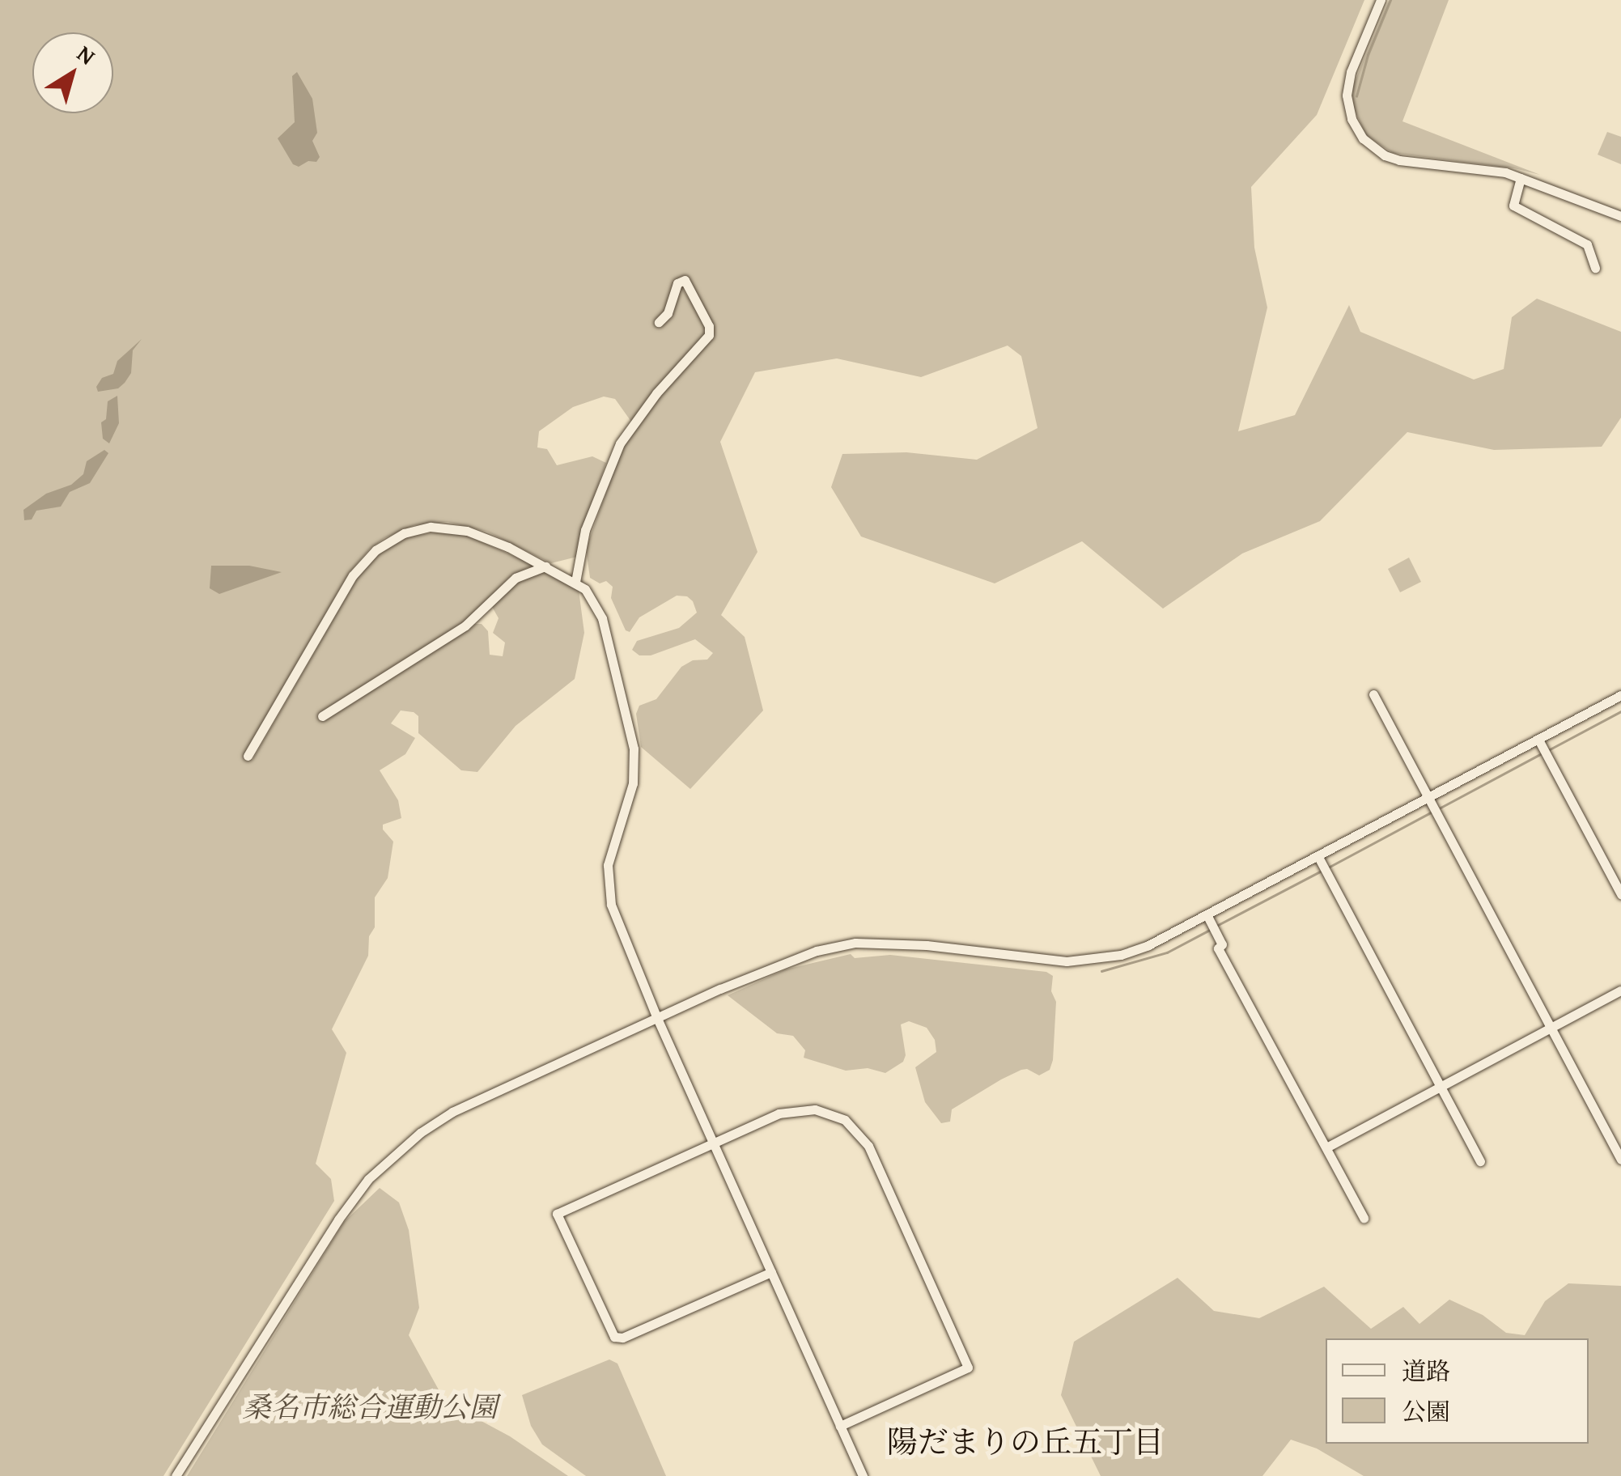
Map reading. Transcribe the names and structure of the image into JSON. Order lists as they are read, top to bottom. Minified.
{"districts":["陽だまりの丘五丁目"],"parks":["桑名市総合運動公園"],"legend":["道路","公園"],"north":"top right"}
